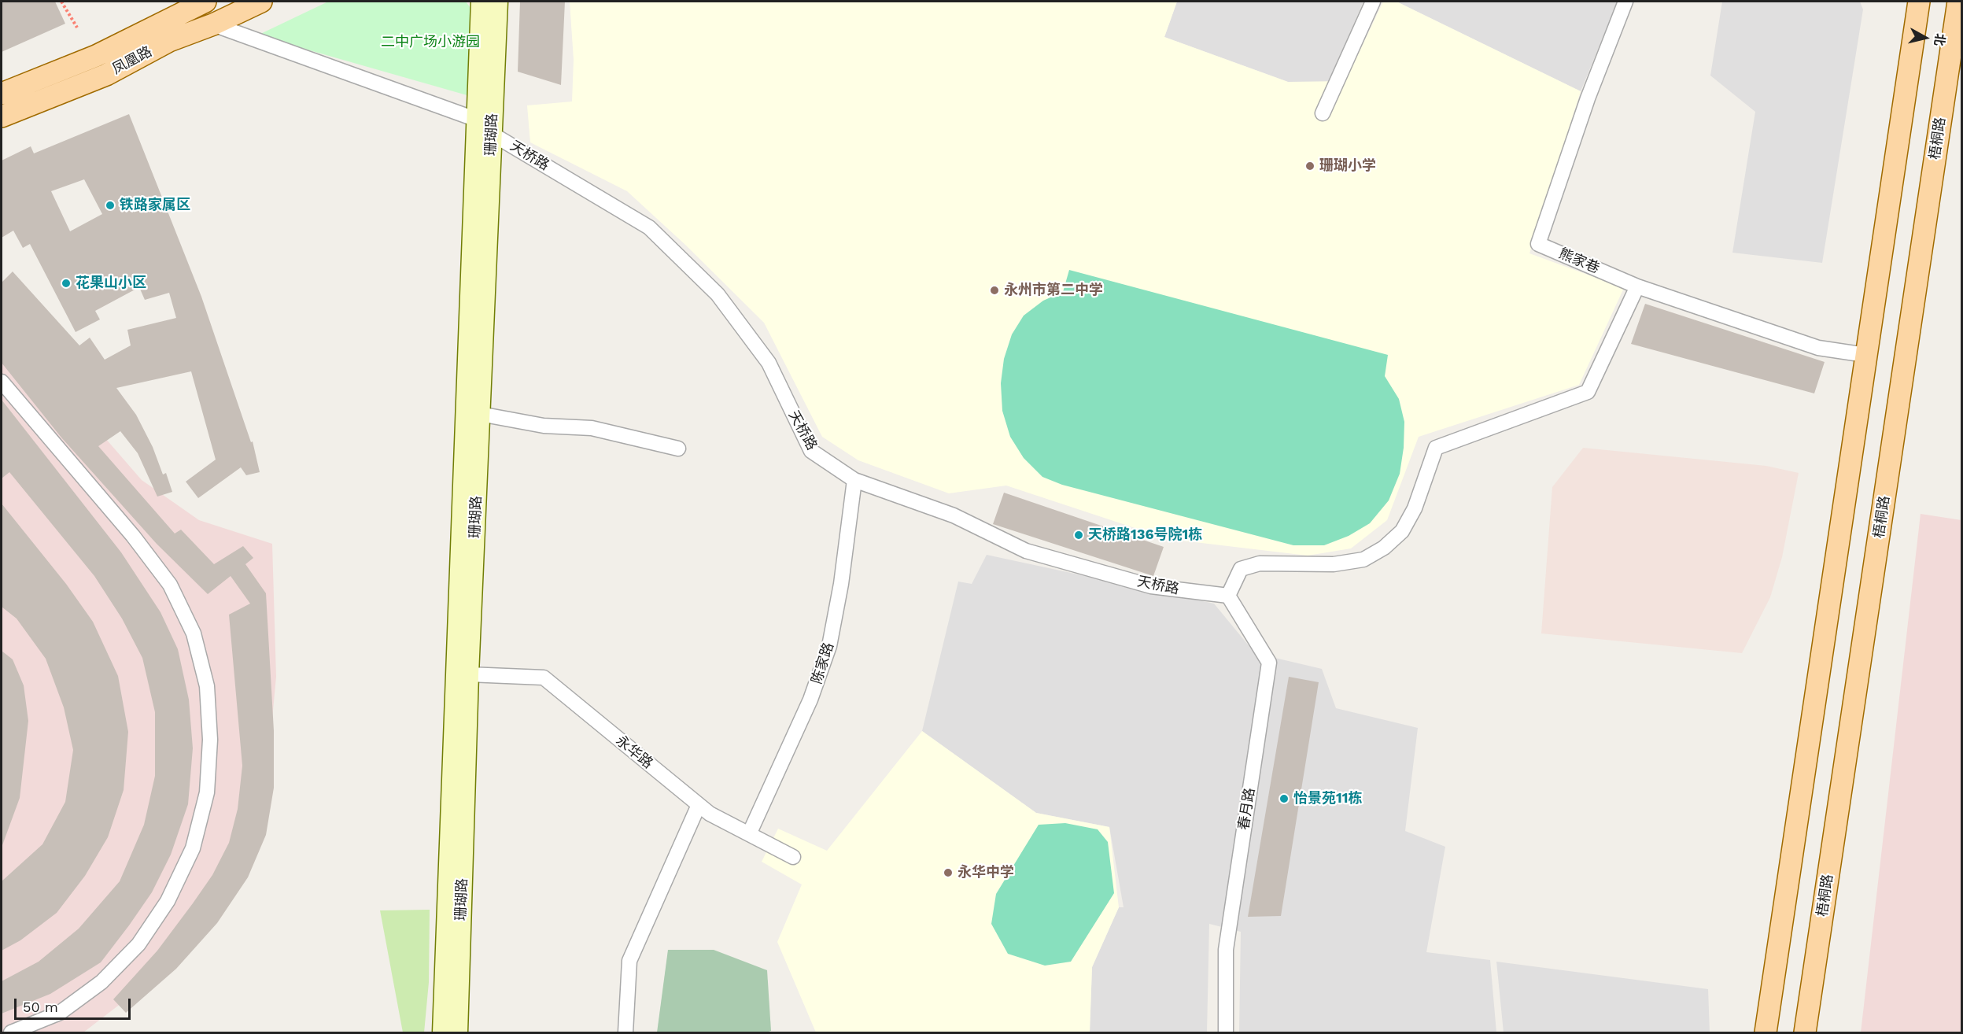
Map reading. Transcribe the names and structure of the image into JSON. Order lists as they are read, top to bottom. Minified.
{"streets":{"main road":["凤凰路","珊瑚路","梧桐路"],"street":["天桥路","熊家巷","陈家路","永华路","春月路"]},"crossings":[["珊瑚路","天桥路"],["珊瑚路","永华路"],["天桥路","陈家路"],["天桥路","春月路"],["陈家路","永华路"]],"parks":["二中广场小游园"],"places":["珊瑚小学","铁路家属区","花果山小区","永州市第二中学","天桥路136号院1栋","怡景苑11栋","永华中学"],"scale_bar":"50 m","north":"right"}
